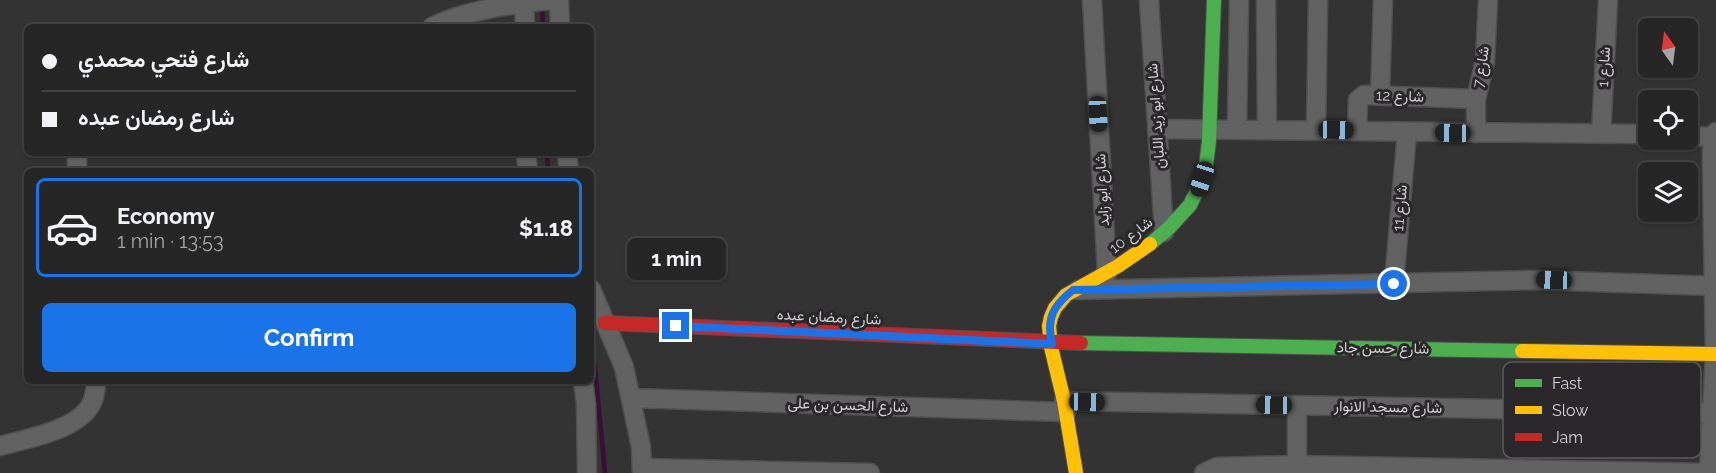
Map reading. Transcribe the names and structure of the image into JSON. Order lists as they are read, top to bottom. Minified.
{"streets":{"street":["شارع 7","شارع 1","شارع 12","شارع ابو زيد اللبان","شارع ابو زايد","شارع 11","شارع 10","شارع رمضان عبده","شارع حسن جاد","شارع الحسن بن على","شارع مسجد الانوار"]},"crossings":[["شارع 7","شارع 12"],["شارع ابو زيد اللبان","شارع 10"],["شارع ابو زايد","شارع 10"],["شارع 10","شارع رمضان عبده"],["شارع 10","شارع حسن جاد"],["شارع 10","شارع الحسن بن على"],["شارع 10","شارع مسجد الانوار"],["شارع رمضان عبده","شارع حسن جاد"],["شارع الحسن بن على","شارع مسجد الانوار"]],"legend":["Fast","Slow","Jam"],"north":"top","page":{"banner":["شارع فتحي محمدي","شارع رمضان عبده"],"list":[{"name":"Economy","note":"1 min · 13:53","value":"$1.18"}],"bubble":"1 min","buttons":"Confirm"}}
